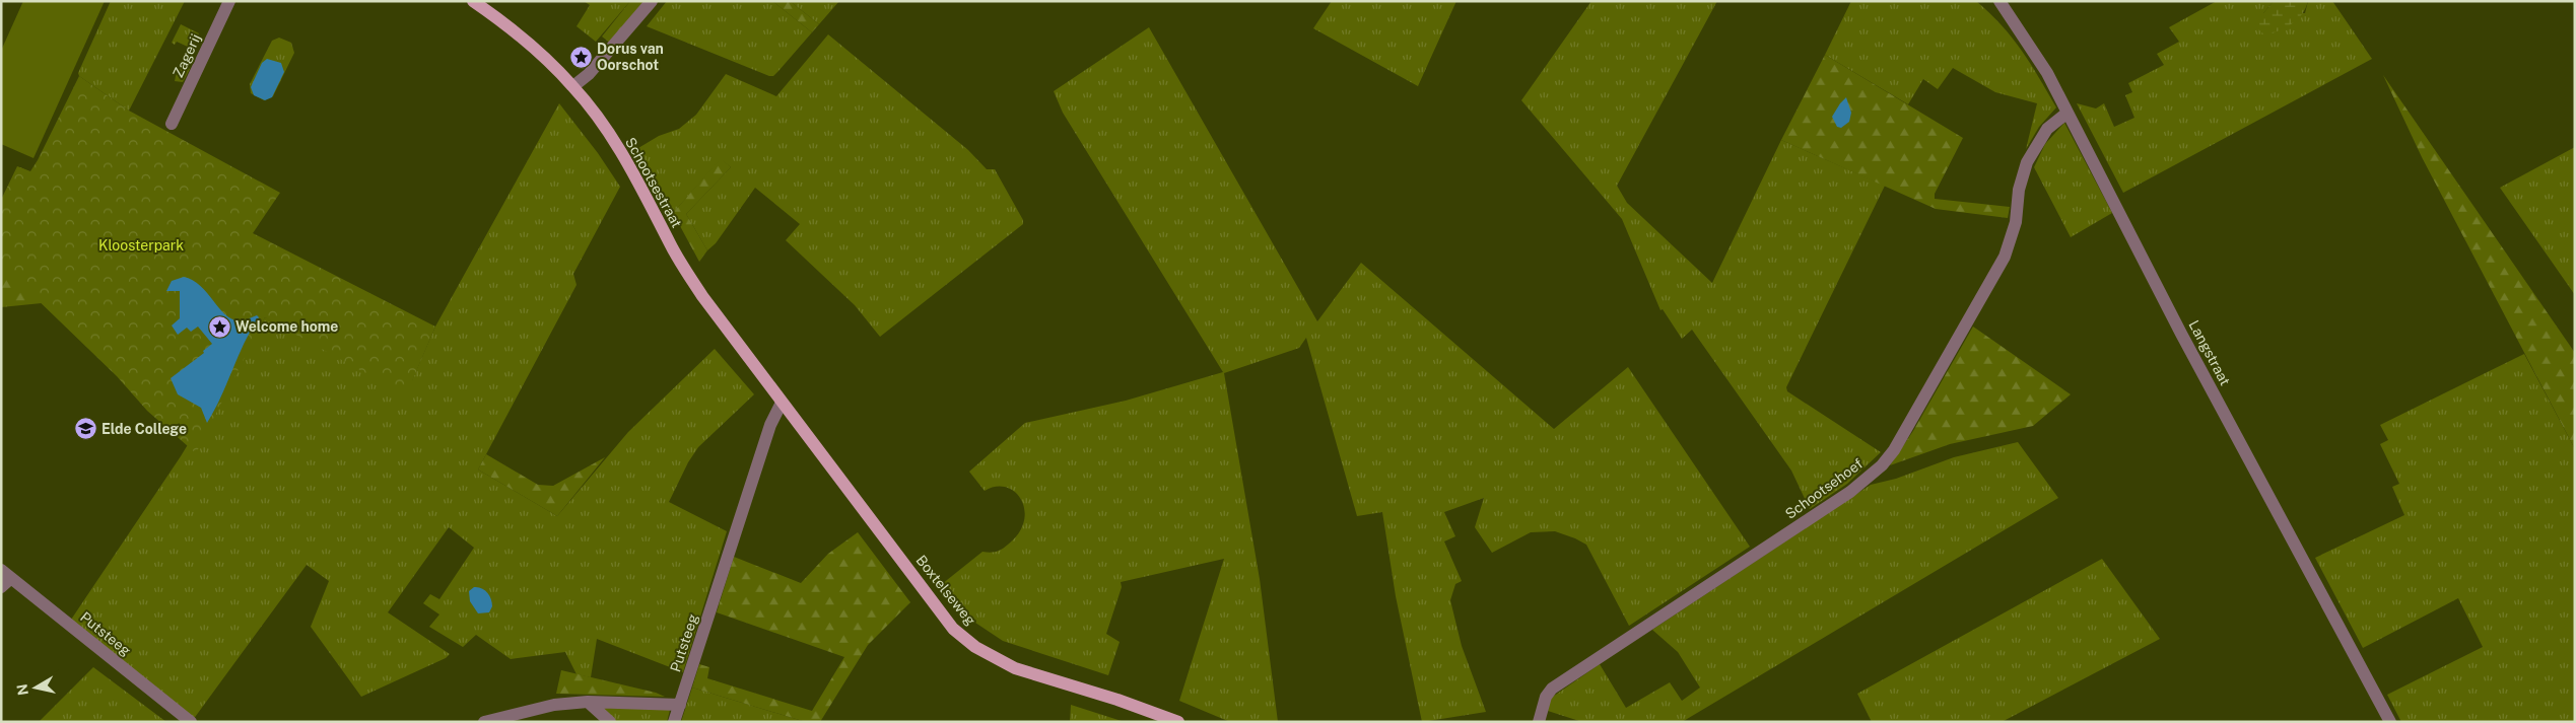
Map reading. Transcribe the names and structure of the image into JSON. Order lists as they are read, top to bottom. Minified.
{"streets":{"main road":["Schootsestraat","Boxtelseweg"],"street":["Zagerij","Langstraat","Schootsehoef","Putsteeg"]},"crossings":[["Schootsestraat","Boxtelseweg"],["Schootsestraat","Putsteeg"],["Langstraat","Schootsehoef"],["Boxtelseweg","Putsteeg"]],"parks":["Kloosterpark"],"places":{"place":["Dorus van Oorschot","Welcome home"],"school or university":["Elde College"]},"north":"left"}
